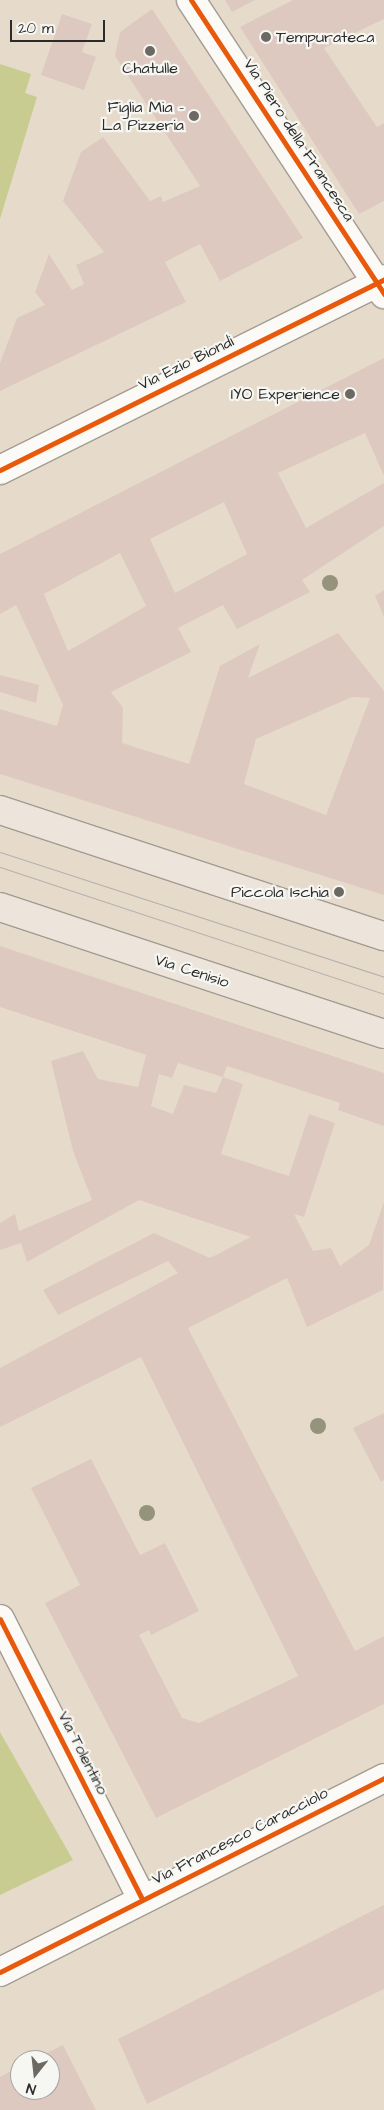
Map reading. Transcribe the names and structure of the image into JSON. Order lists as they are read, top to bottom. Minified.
{"streets":{"main road":["Via Cenisio"],"street":["Via Piero della Francesca","Via Ezio Biondi","Via Tolentino","Via Francesco Caracciolo"]},"crossings":[["Via Piero della Francesca","Via Ezio Biondi"],["Via Tolentino","Via Francesco Caracciolo"]],"places":["Tempurateca","Chatulle","Figlia Mia - La Pizzeria","IYO Experience","Piccola Ischia"],"scale_bar":"20 m","north":"bottom"}
